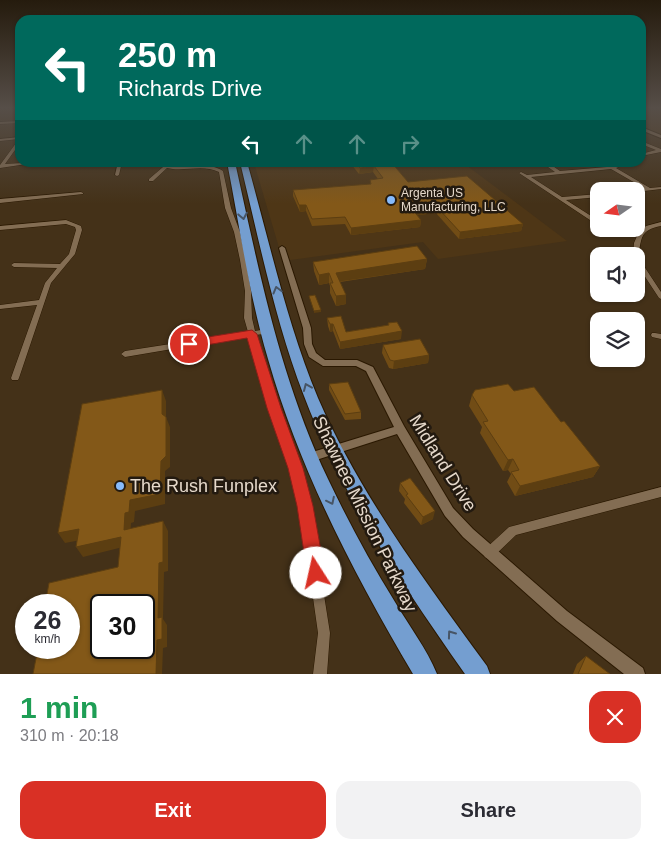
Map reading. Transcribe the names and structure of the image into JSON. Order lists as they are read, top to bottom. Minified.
{"streets":{"highway":["Shawnee Mission Parkway"],"street":["Midland Drive"]},"places":["Argenta US Manufacturing, LLC","The Rush Funplex"],"north":"left","page":{"turn":["250 m","Richards Drive"],"speed":"26 km/h","limit":"30","heading":["1 min","310 m · 20:18"],"buttons":["Exit","Share"]}}
